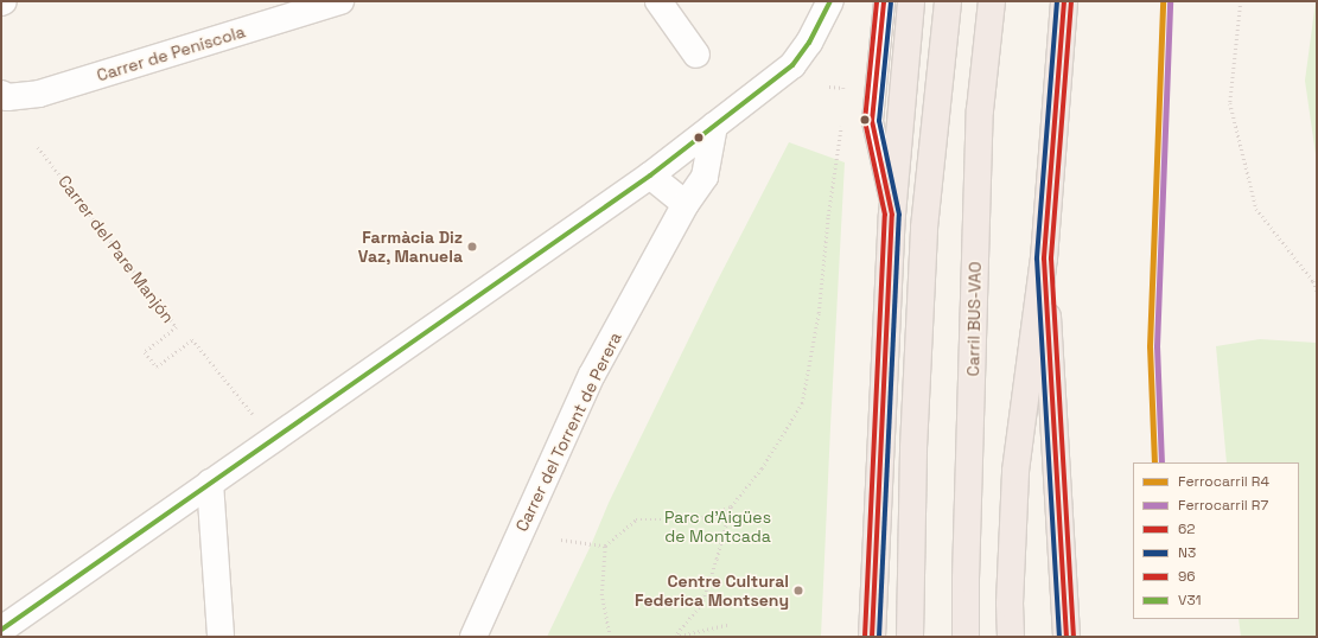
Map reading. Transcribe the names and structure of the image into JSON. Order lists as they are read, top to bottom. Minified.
{"streets":{"highway":["Carril BUS-VAO"],"street":["Carrer de Peníscola","Carrer del Torrent de Perera"],"path":["Carrer del Pare Manjón"]},"parks":["Parc d'Aigües de Montcada"],"places":["Farmàcia Diz Vaz, Manuela","Centre Cultural Federica Montseny"],"lines":["rail line R4","rail line R7","transit line 62","transit line N3","transit line 96","transit line V31"],"legend":["Ferrocarril R4","Ferrocarril R7","62","N3","96","V31"]}
